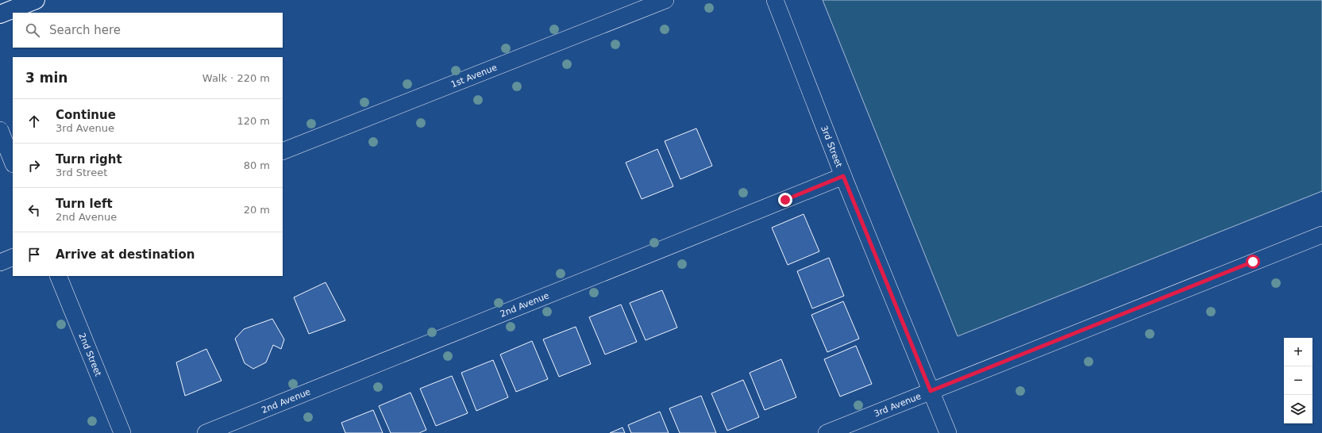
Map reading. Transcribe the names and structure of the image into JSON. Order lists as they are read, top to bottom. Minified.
{"streets":{"street":["1st Avenue","3rd Street","2nd Avenue","2nd Street","3rd Avenue"]},"crossings":[["3rd Street","2nd Avenue"],["3rd Street","3rd Avenue"]],"page":{"search":"Search here","heading":["3 min","Walk · 220 m"],"list":[["Continue","3rd Avenue","120 m"],["Turn right","3rd Street","80 m"],["Turn left","2nd Avenue","20 m"],"Arrive at destination"],"map_buttons":["+","−"]}}
